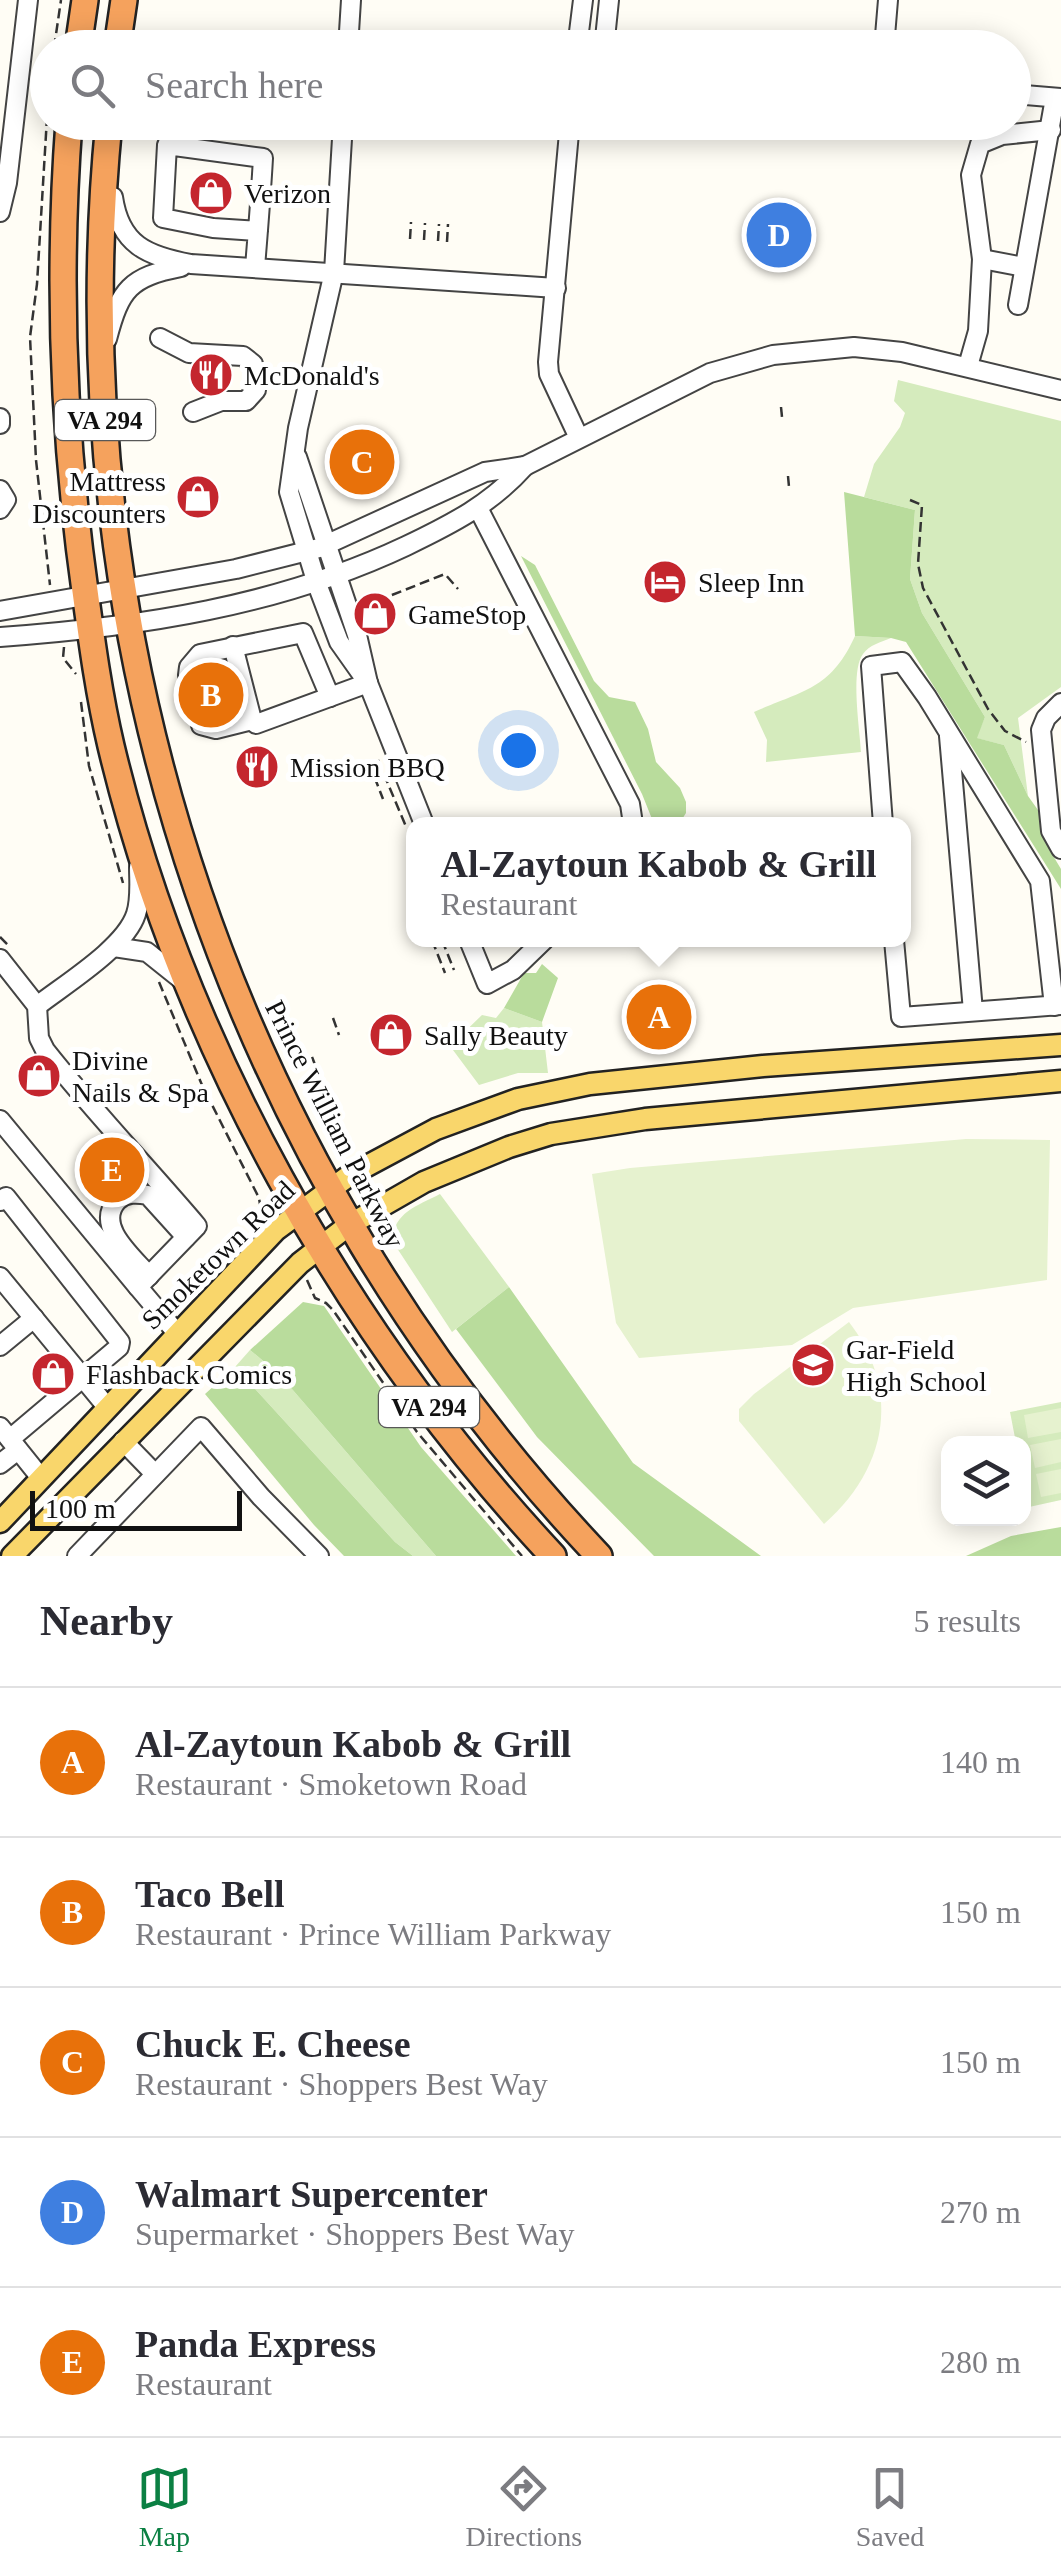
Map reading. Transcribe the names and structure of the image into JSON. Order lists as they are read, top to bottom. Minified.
{"streets":{"highway":["VA 294","Prince William Parkway"],"main road":["Smoketown Road"]},"crossings":[["VA 294","Smoketown Road"],["Prince William Parkway","Smoketown Road"]],"places":{"shop":["Verizon","Mattress Discounters","GameStop","Sally Beauty","Divine Nails & Spa","Flashback Comics"],"restaurant":["McDonald's","Mission BBQ"],"hotel":["Sleep Inn"],"school or university":["Gar-Field High School"]},"scale_bar":"100 m","page":{"search":"Search here","pins":["D","C","B","A","E"],"popup":["Al-Zaytoun Kabob & Grill","Restaurant"],"scale":"100 m","heading":["Nearby","5 results"],"list":[{"mark":"A","name":"Al-Zaytoun Kabob & Grill","note":"Restaurant · Smoketown Road","value":"140 m"},{"mark":"B","name":"Taco Bell","note":"Restaurant · Prince William Parkway","value":"150 m"},{"mark":"C","name":"Chuck E. Cheese","note":"Restaurant · Shoppers Best Way","value":"150 m"},{"mark":"D","name":"Walmart Supercenter","note":"Supermarket · Shoppers Best Way","value":"270 m"},{"mark":"E","name":"Panda Express","note":"Restaurant","value":"280 m"}],"nav":["Map","Directions","Saved"]}}
